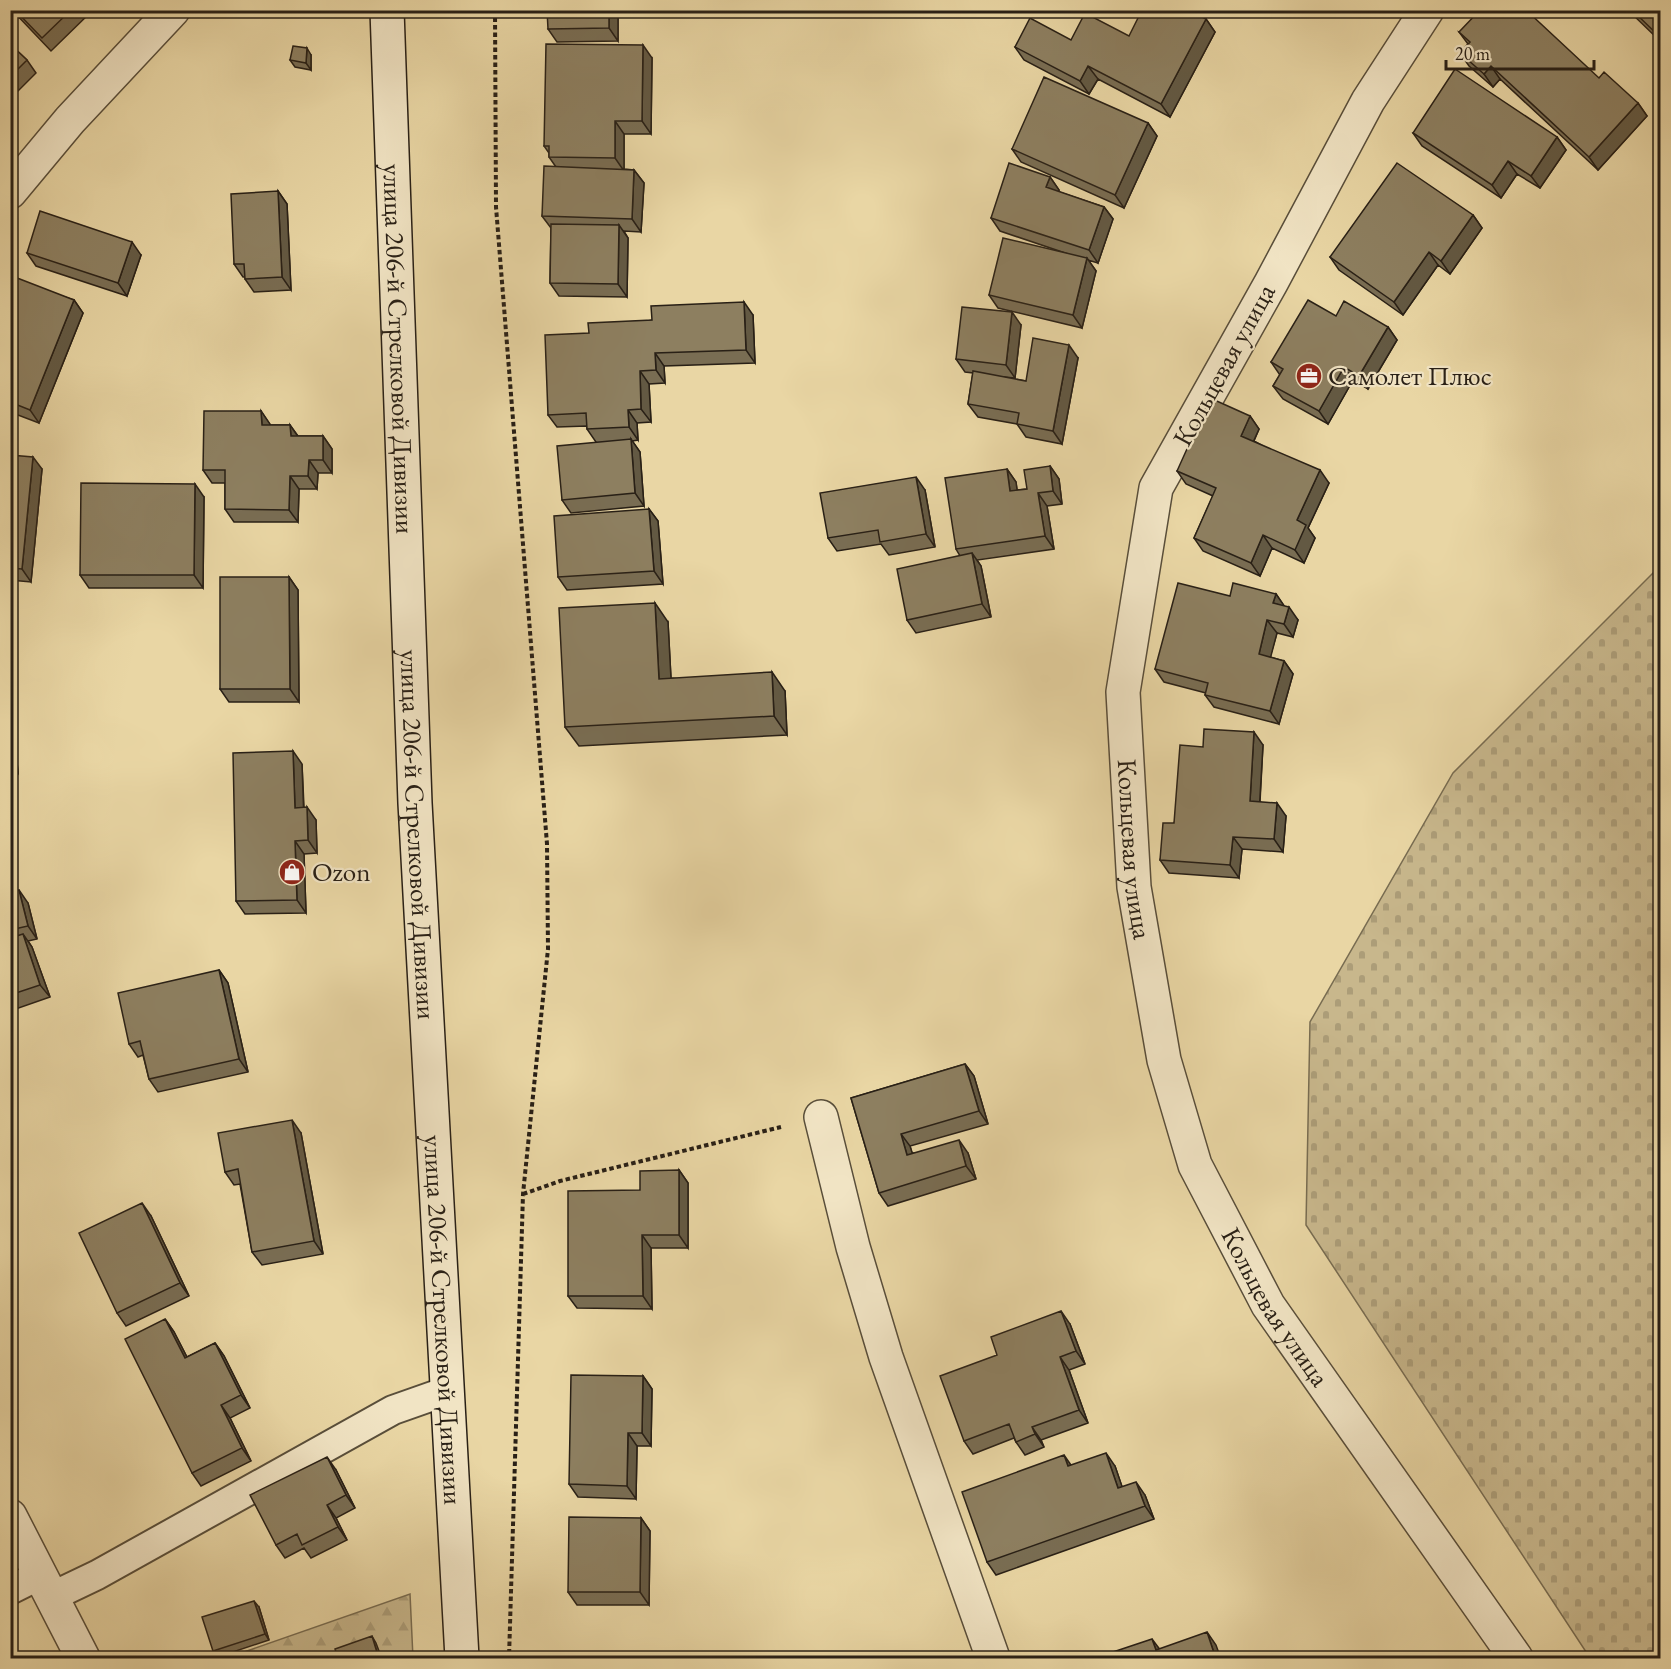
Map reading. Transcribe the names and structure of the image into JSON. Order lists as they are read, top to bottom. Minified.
{"streets":{"street":["улица 206-й Стрелковой Дивизии","Кольцевая улица"]},"places":{"office":["Самолет Плюс"],"shop":["Ozon"]},"scale_bar":"20 m"}
